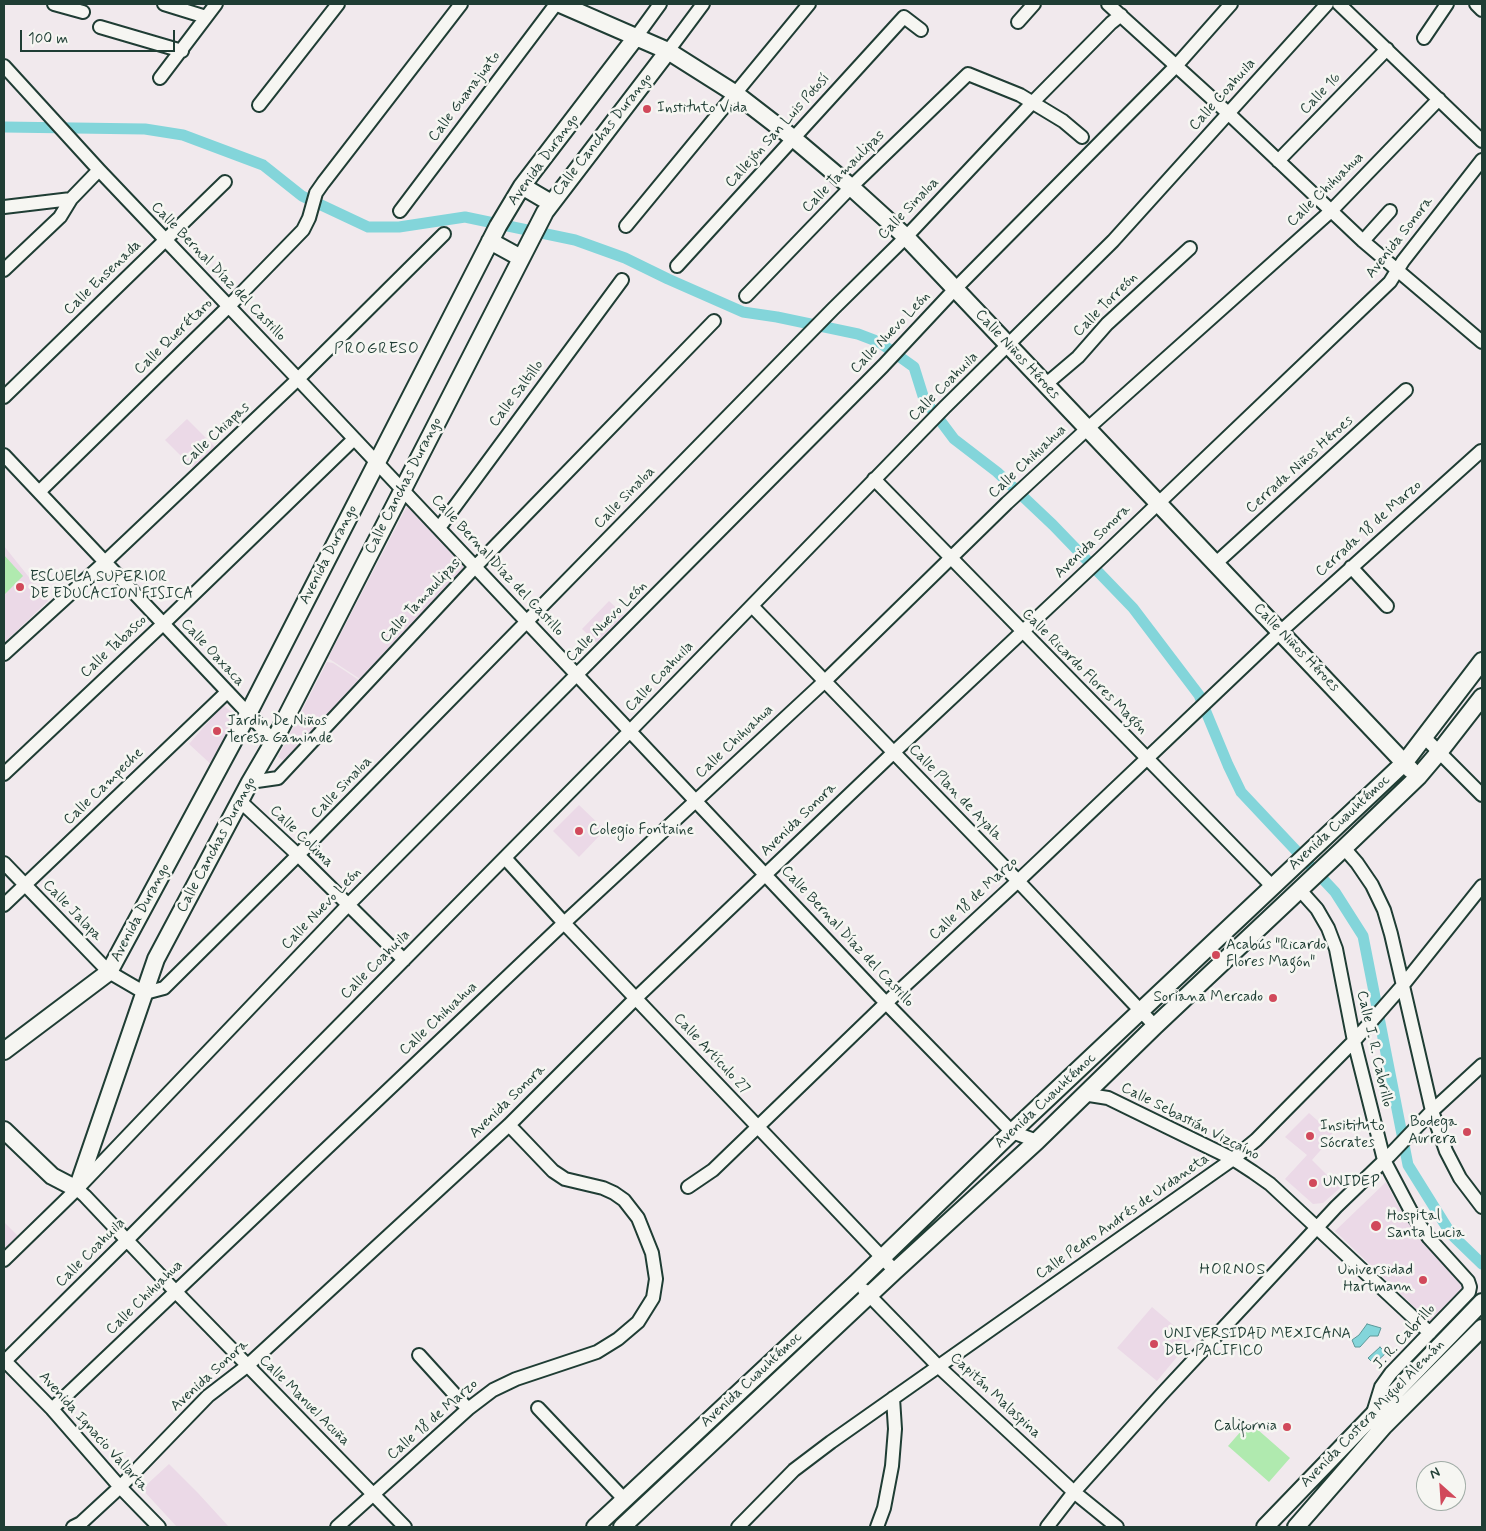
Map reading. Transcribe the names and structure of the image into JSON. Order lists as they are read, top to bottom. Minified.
{"streets":{"main road":["Calle Canchas Durango","Avenida Durango","Calle Niños Héroes","Avenida Cuauhtémoc","Avenida Costera Miguel Alemán"],"street":["Calle 16","Calle Coahuila","Calle Guanajuato","Callejón San Luis Potosí","Calle Tamaulipas","Calle Chihuahua","Calle Sinaloa","Avenida Sonora","Calle Bernal Díaz del Castillo","Calle Ensenada","Calle Torreón","Calle Nuevo León","Calle Querétaro","Calle Saltillo","Calle Chiapas","Cerrada Niños Héroes","Cerrada 18 de Marzo","Calle Tabasco","Calle Oaxaca","Calle Ricardo Flores Magón","Calle Campeche","Calle Plan de Ayala","Calle Colima","Calle 18 de Marzo","Calle Jalapa","Calle J. R. Cabrillo","Calle Artículo 27","Calle Sebastián Vizcaíno","Calle Pedro Andrés de Urdaneta","J. R. Cabrillo","Capitán Malaspina","Calle Manuel Acuña","Avenida Ignacio Vallarta"]},"crossings":[["Calle Coahuila","Calle Bernal Díaz del Castillo"],["Calle Coahuila","Calle Niños Héroes"],["Calle Coahuila","Calle Ricardo Flores Magón"],["Calle Coahuila","Calle Plan de Ayala"],["Calle Coahuila","Calle Colima"],["Calle Coahuila","Calle Artículo 27"],["Calle Coahuila","Calle Manuel Acuña"],["Calle Coahuila","Avenida Ignacio Vallarta"],["Calle Guanajuato","Calle Niños Héroes"],["Callejón San Luis Potosí","Calle Niños Héroes"],["Calle Canchas Durango","Calle Tamaulipas"],["Calle Canchas Durango","Calle Sinaloa"],["Calle Canchas Durango","Calle Bernal Díaz del Castillo"],["Calle Canchas Durango","Calle Niños Héroes"],["Calle Canchas Durango","Calle Oaxaca"],["Calle Canchas Durango","Calle Colima"],["Calle Canchas Durango","Calle Jalapa"],["Avenida Durango","Calle Bernal Díaz del Castillo"],["Avenida Durango","Calle Niños Héroes"],["Avenida Durango","Calle Oaxaca"],["Avenida Durango","Calle Jalapa"],["Calle Tamaulipas","Calle Sinaloa"],["Calle Tamaulipas","Calle Bernal Díaz del Castillo"],["Calle Tamaulipas","Calle Niños Héroes"],["Calle Chihuahua","Calle Bernal Díaz del Castillo"],["Calle Chihuahua","Calle Niños Héroes"],["Calle Chihuahua","Calle Ricardo Flores Magón"],["Calle Chihuahua","Calle Plan de Ayala"],["Calle Chihuahua","Calle Artículo 27"],["Calle Chihuahua","Calle Manuel Acuña"],["Calle Chihuahua","Avenida Ignacio Vallarta"],["Calle Sinaloa","Calle Bernal Díaz del Castillo"],["Calle Sinaloa","Calle Niños Héroes"],["Calle Sinaloa","Calle Colima"],["Calle Sinaloa","Calle Jalapa"],["Avenida Sonora","Calle Bernal Díaz del Castillo"],["Avenida Sonora","Calle Niños Héroes"],["Avenida Sonora","Calle Ricardo Flores Magón"],["Avenida Sonora","Calle Plan de Ayala"],["Avenida Sonora","Calle 18 de Marzo"],["Avenida Sonora","Calle Artículo 27"],["Avenida Sonora","Calle Manuel Acuña"],["Avenida Sonora","Avenida Ignacio Vallarta"],["Calle Bernal Díaz del Castillo","Calle Ensenada"],["Calle Bernal Díaz del Castillo","Calle Nuevo León"],["Calle Bernal Díaz del Castillo","Calle Querétaro"],["Calle Bernal Díaz del Castillo","Calle Saltillo"],["Calle Bernal Díaz del Castillo","Calle Chiapas"],["Calle Bernal Díaz del Castillo","Calle Tabasco"],["Calle Bernal Díaz del Castillo","Avenida Cuauhtémoc"],["Calle Bernal Díaz del Castillo","Calle 18 de Marzo"],["Calle Torreón","Calle Niños Héroes"],["Calle Nuevo León","Calle Niños Héroes"],["Calle Nuevo León","Calle Colima"],["Calle Nuevo León","Calle Manuel Acuña"],["Calle Querétaro","Calle Oaxaca"],["Calle Niños Héroes","Cerrada Niños Héroes"],["Calle Niños Héroes","Cerrada 18 de Marzo"],["Calle Niños Héroes","Avenida Cuauhtémoc"],["Calle Niños Héroes","Calle 18 de Marzo"],["Calle Chiapas","Calle Oaxaca"],["Cerrada 18 de Marzo","Calle 18 de Marzo"],["Calle Tabasco","Calle Oaxaca"],["Calle Oaxaca","Calle Campeche"],["Calle Ricardo Flores Magón","Avenida Cuauhtémoc"],["Calle Ricardo Flores Magón","Calle 18 de Marzo"],["Calle Campeche","Calle Jalapa"],["Calle Plan de Ayala","Avenida Cuauhtémoc"],["Calle Plan de Ayala","Calle 18 de Marzo"],["Avenida Cuauhtémoc","Calle J. R. Cabrillo"],["Avenida Cuauhtémoc","Calle Artículo 27"],["Avenida Cuauhtémoc","Calle Sebastián Vizcaíno"],["Avenida Cuauhtémoc","Capitán Malaspina"],["Calle 18 de Marzo","Calle Artículo 27"],["Calle 18 de Marzo","Calle Manuel Acuña"],["Calle J. R. Cabrillo","Calle Pedro Andrés de Urdaneta"],["Calle J. R. Cabrillo","J. R. Cabrillo"],["Calle Sebastián Vizcaíno","Calle Pedro Andrés de Urdaneta"],["Calle Sebastián Vizcaíno","J. R. Cabrillo"],["Calle Pedro Andrés de Urdaneta","Capitán Malaspina"],["J. R. Cabrillo","Avenida Costera Miguel Alemán"]],"districts":["PROGRESO","HORNOS"],"places":["Instituto Vida","ESCUELA SUPERIOR DE EDUCACION FISICA","Jardin De Niños Teresa Gaminde","Colegio Fontaine","Acabús \"Ricardo Flores Magón\"","Soriana Mercado","Bodega Aurrera","Insitituto Sócrates","UNIDEP","Hospital Santa Lucia","Universidad Hartmann","UNIVERSIDAD MEXICANA DEL PACIFICO","California"],"scale_bar":"100 m","north":"top left"}
